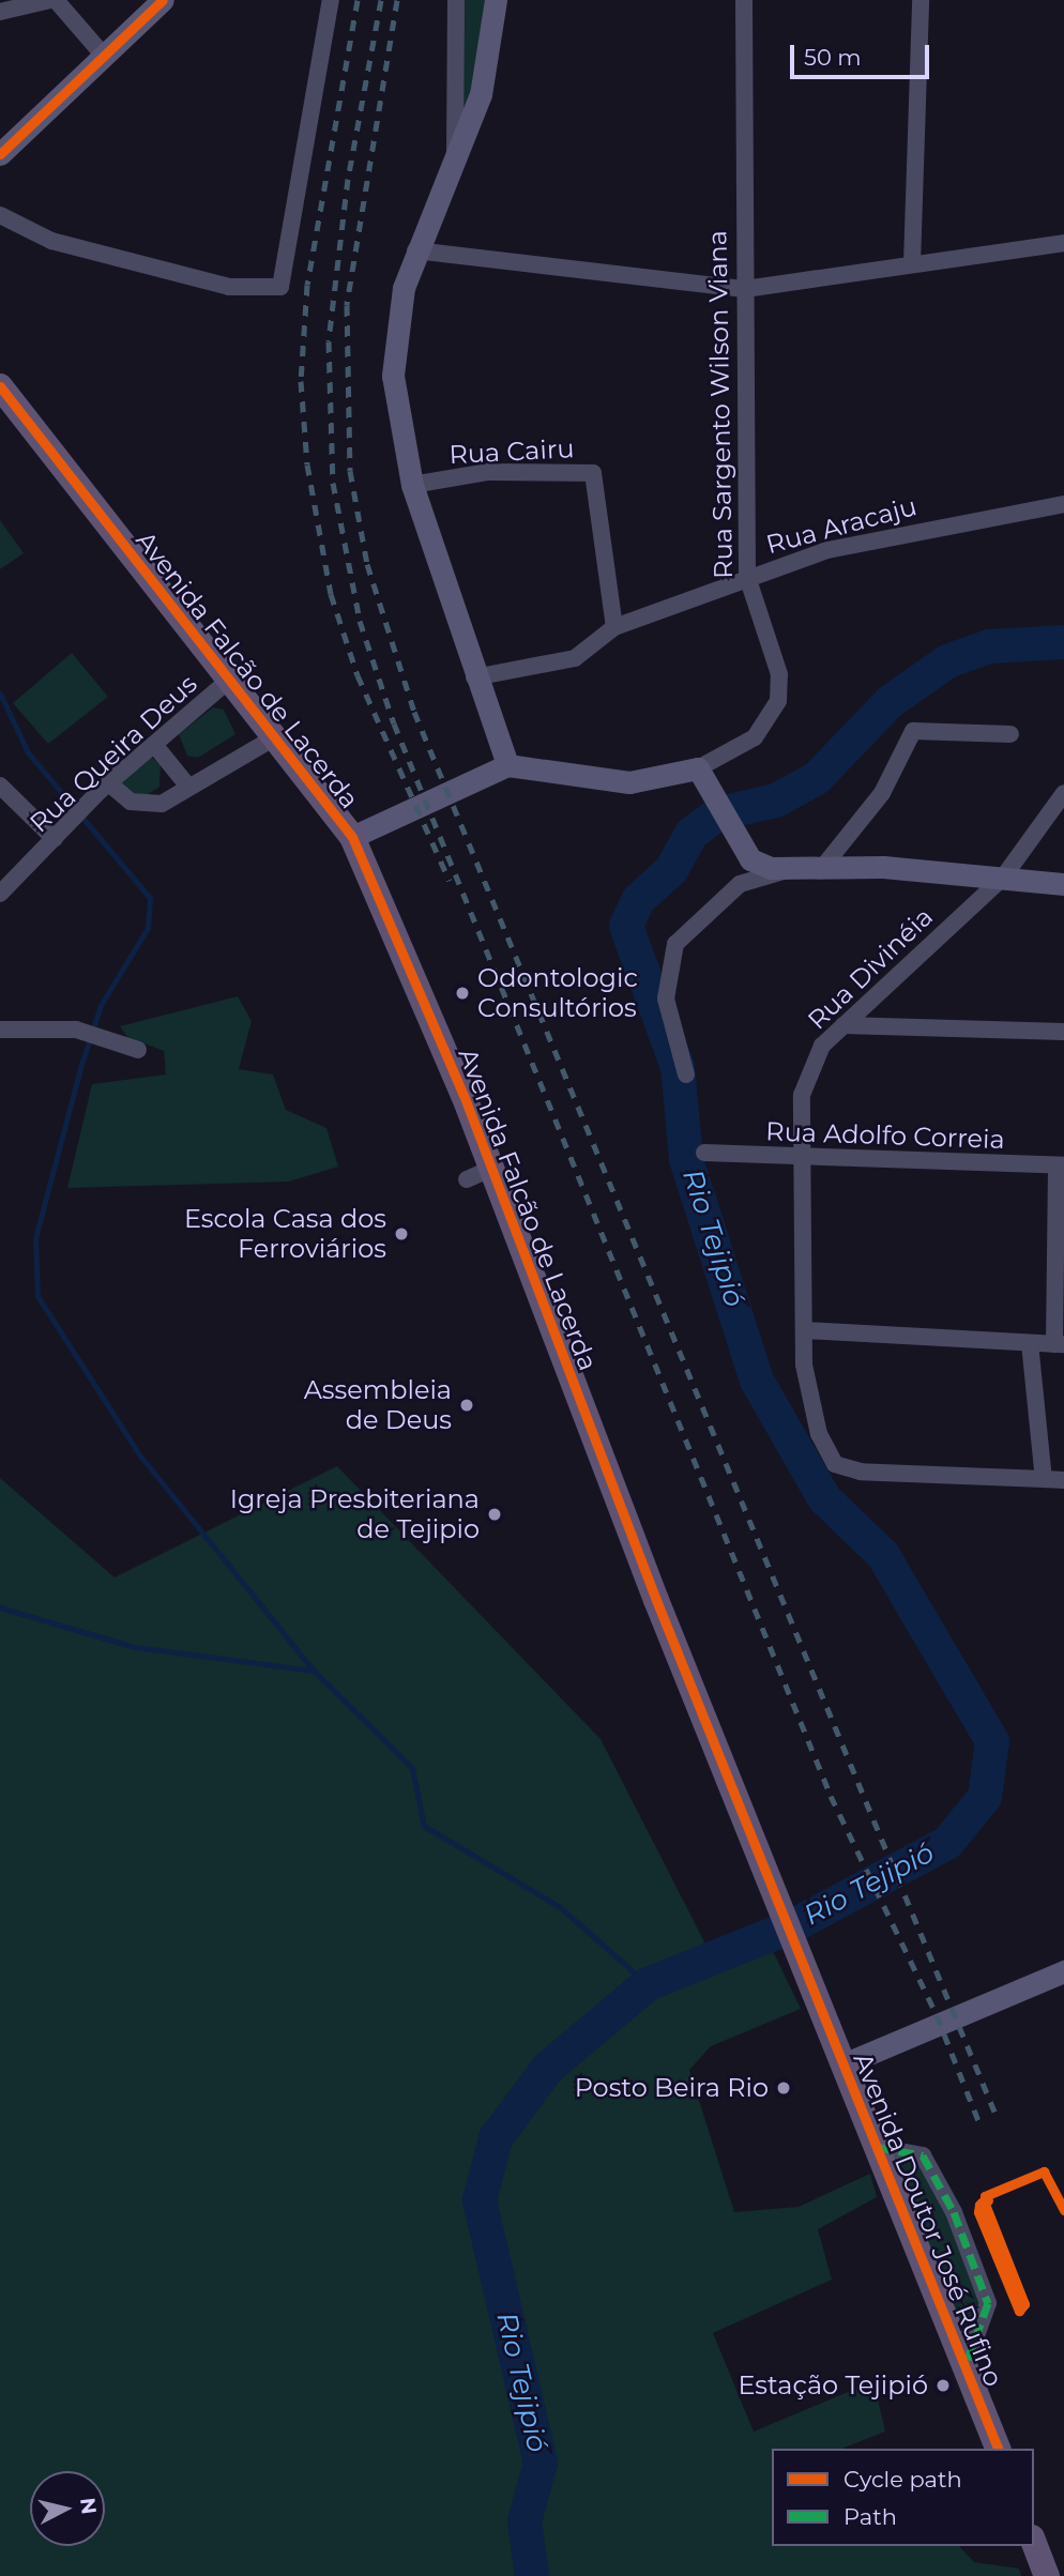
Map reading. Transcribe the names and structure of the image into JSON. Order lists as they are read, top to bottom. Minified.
{"streets":{"main road":["Avenida Falcão de Lacerda","Avenida Doutor José Rufino"],"street":["Rua Sargento Wilson Viana","Rua Cairu","Rua Aracaju","Rua Queira Deus","Rua Divinéia","Rua Adolfo Correia"]},"crossings":[["Rua Sargento Wilson Viana","Rua Aracaju"],["Rua Cairu","Rua Aracaju"],["Avenida Falcão de Lacerda","Rua Queira Deus"],["Avenida Falcão de Lacerda","Avenida Doutor José Rufino"],["Rua Divinéia","Rua Adolfo Correia"]],"water":["Rio Tejipió"],"places":["Odontologic Consultórios","Escola Casa dos Ferroviários","Assembleia de Deus","Igreja Presbiteriana de Tejipio","Posto Beira Rio","Estação Tejipió"],"legend":["Cycle path","Path"],"scale_bar":"50 m","north":"right"}
